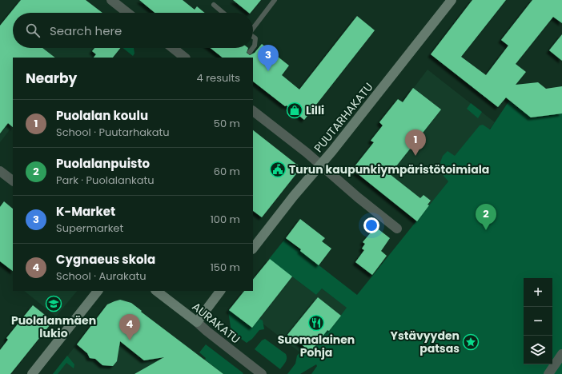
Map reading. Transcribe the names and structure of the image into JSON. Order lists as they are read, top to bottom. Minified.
{"streets":{"street":["PUUTARHAKATU","AURAKATU"]},"places":{"shop":["Lilli"],"public building":["Turun kaupunkiympäristötoimiala"],"school or university":["Puolalanmäen lukio"],"restaurant":["Suomalainen Pohja"],"place":["Ystävyyden patsas"]},"page":{"search":"Search here","pins":["3","1","2","4"],"heading":["Nearby","4 results"],"list":[{"mark":"1","name":"Puolalan koulu","note":"School · Puutarhakatu","value":"50 m"},{"mark":"2","name":"Puolalanpuisto","note":"Park · Puolalankatu","value":"60 m"},{"mark":"3","name":"K-Market","note":"Supermarket","value":"100 m"},{"mark":"4","name":"Cygnaeus skola","note":"School · Aurakatu","value":"150 m"}],"map_buttons":["+","−"]}}
